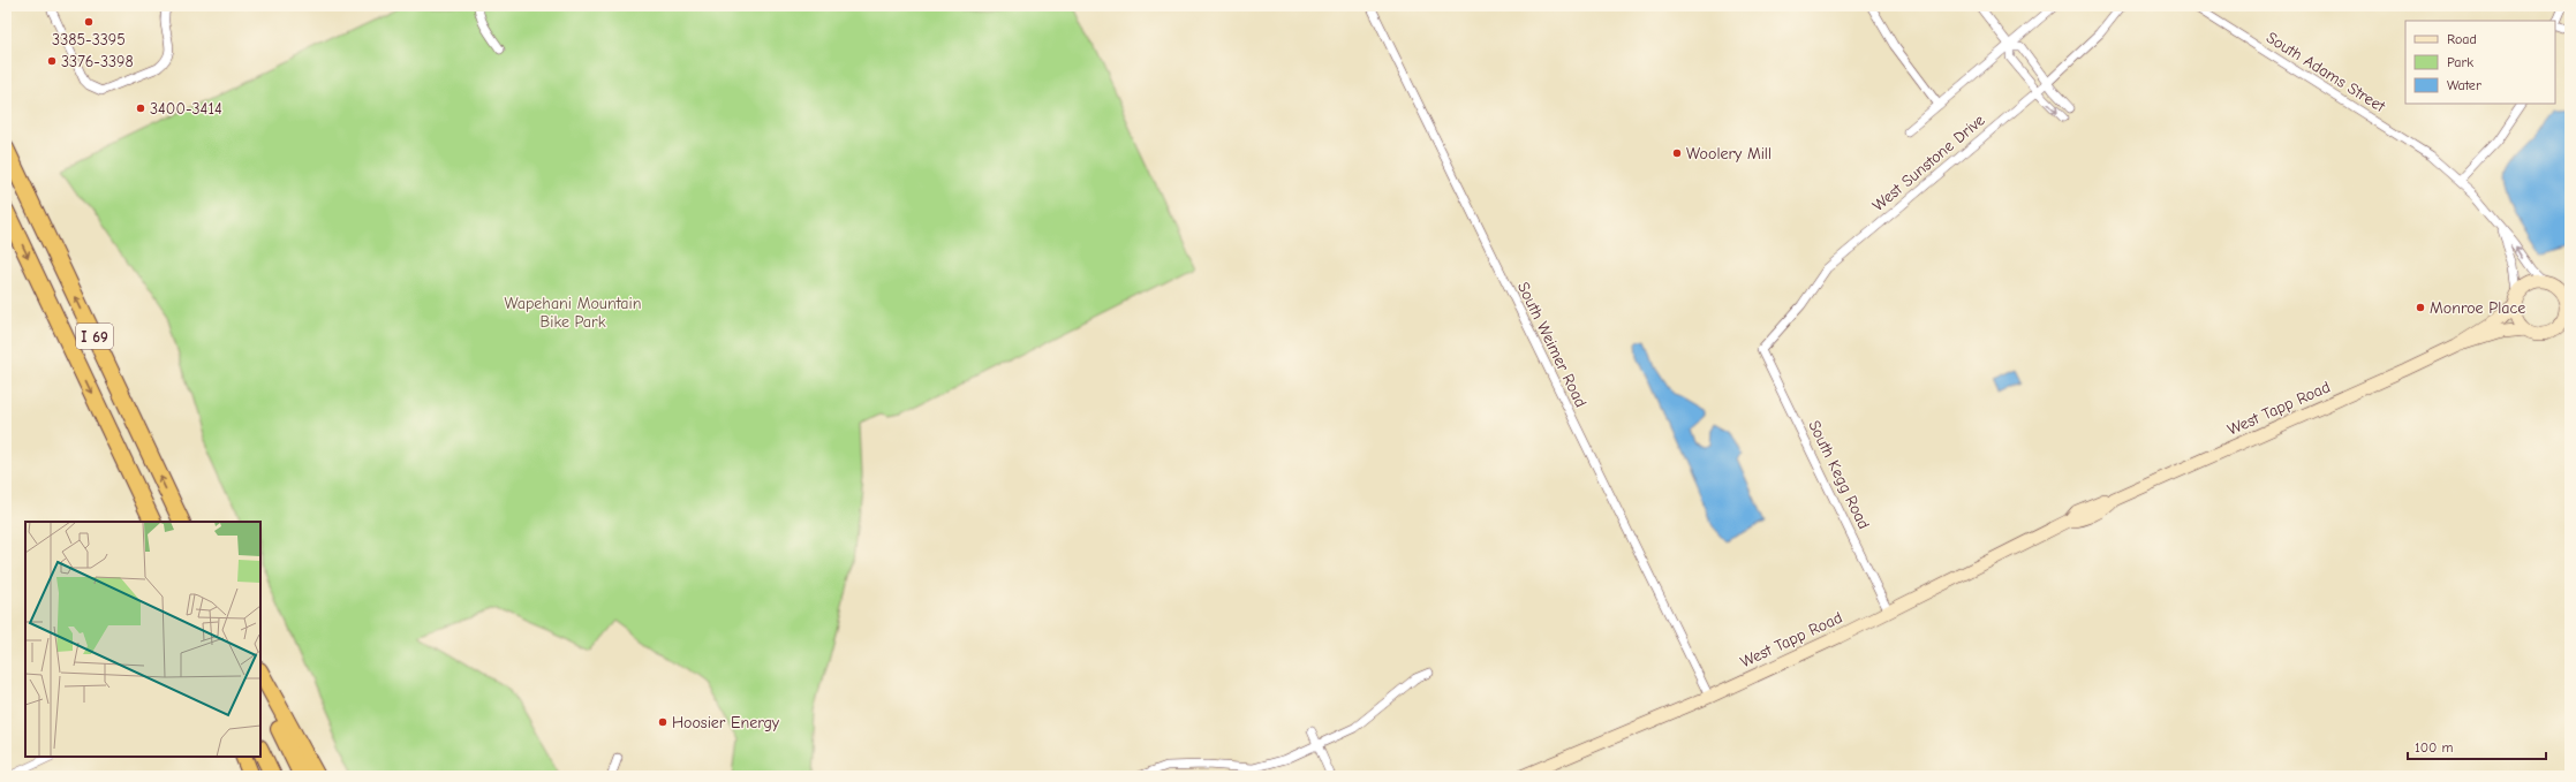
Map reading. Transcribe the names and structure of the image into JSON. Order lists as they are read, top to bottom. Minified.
{"streets":{"highway":["I 69"],"main road":["West Tapp Road"],"street":["South Adams Street","West Sunstone Drive","South Weimer Road","South Kegg Road"]},"crossings":[["South Adams Street","West Tapp Road"],["West Sunstone Drive","South Kegg Road"],["South Weimer Road","West Tapp Road"],["West Tapp Road","South Kegg Road"]],"parks":["Wapehani Mountain Bike Park"],"places":["3385-3395","3376-3398","3400-3414","Woolery Mill","Monroe Place","Hoosier Energy"],"legend":["Road","Park","Water"],"scale_bar":"100 m"}
